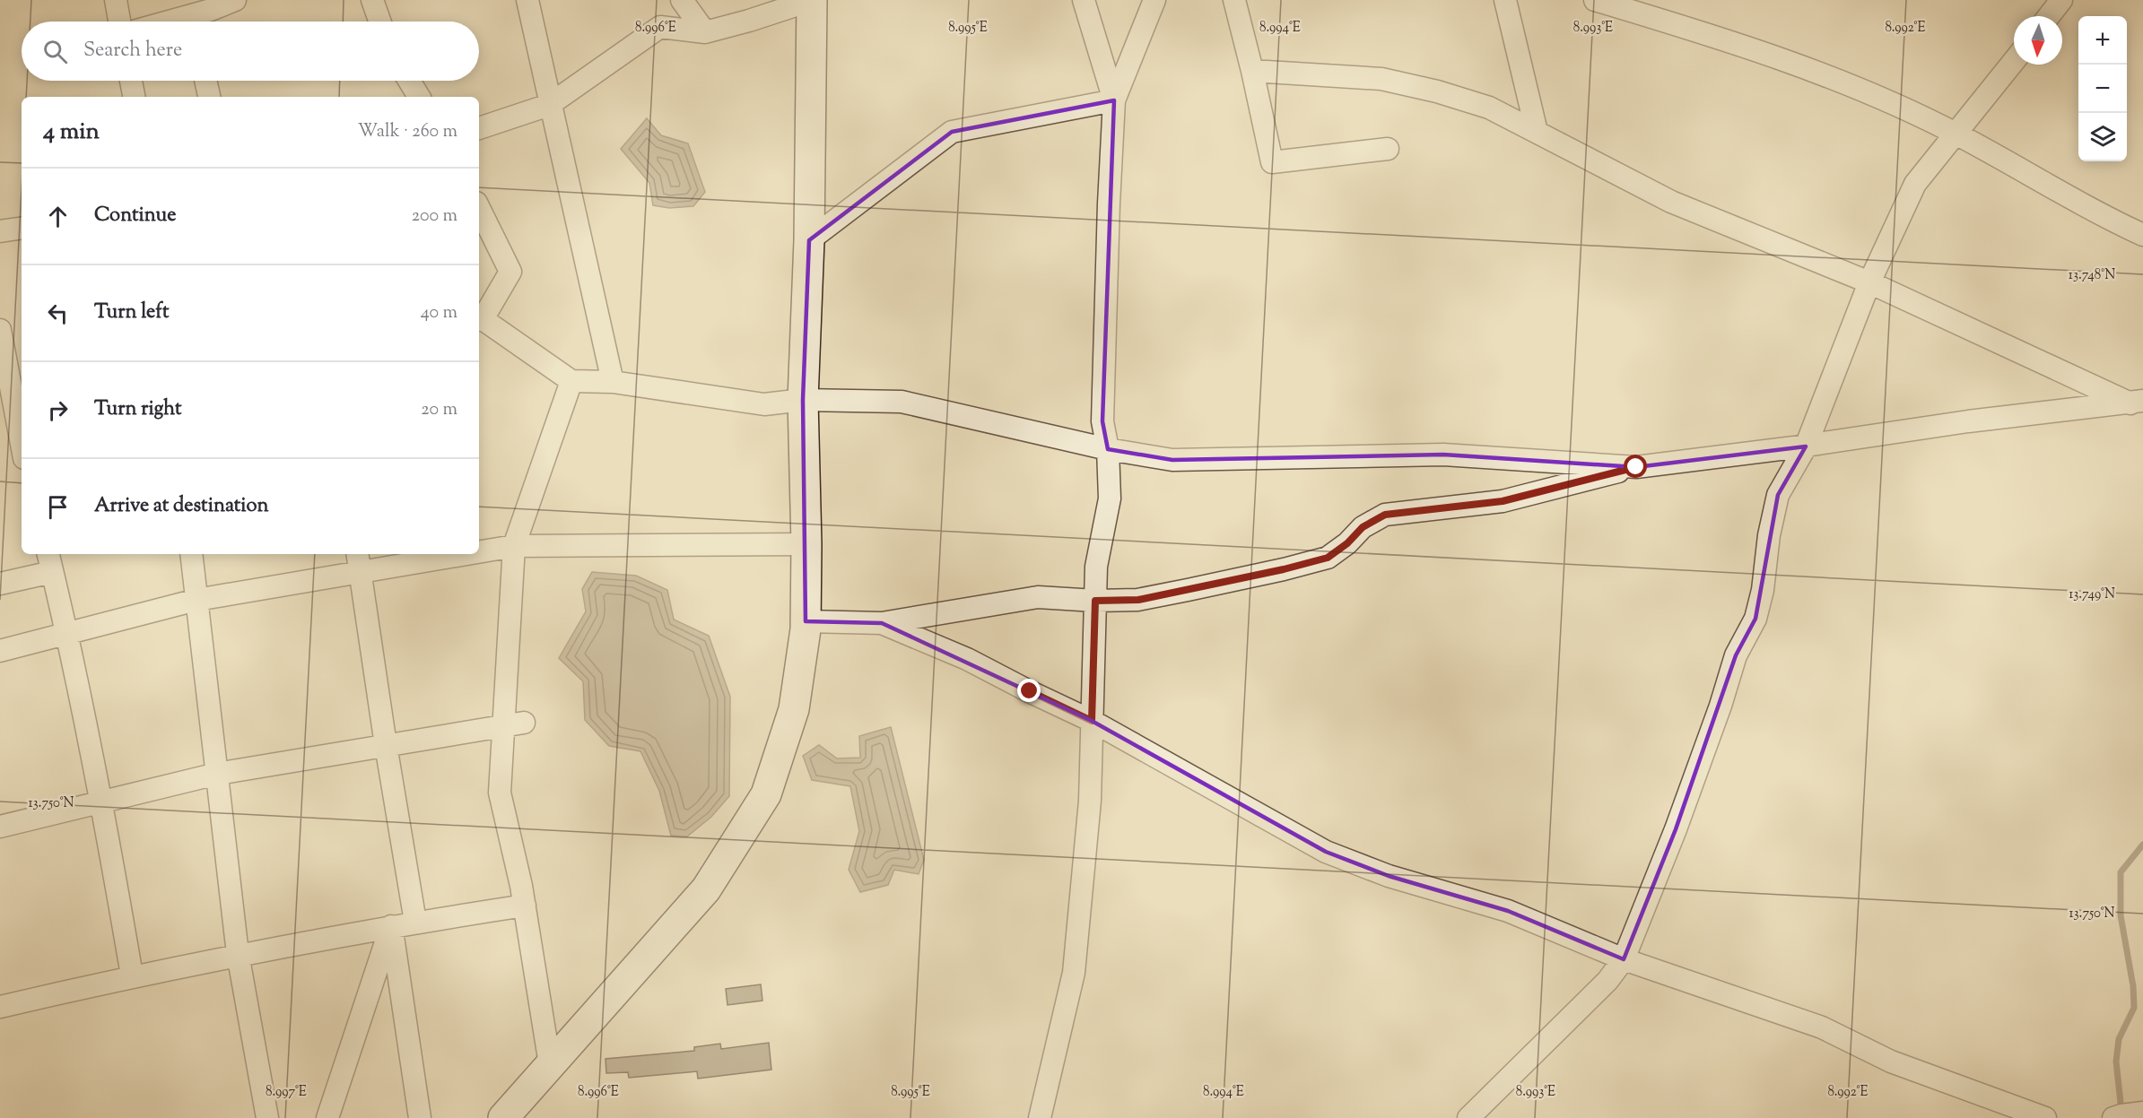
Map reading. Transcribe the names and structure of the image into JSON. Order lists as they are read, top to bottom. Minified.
{"north":"bottom","page":{"map_buttons":["+","−"],"search":"Search here","heading":["4 min","Walk · 260 m"],"list":[["Continue","200 m"],["Turn left","40 m"],["Turn right","20 m"],"Arrive at destination"]},"coordinates":["8.996°E","8.995°E","8.994°E","8.993°E","8.992°E","13.748°N","13.749°N","13.750°N","8.997°E"]}
